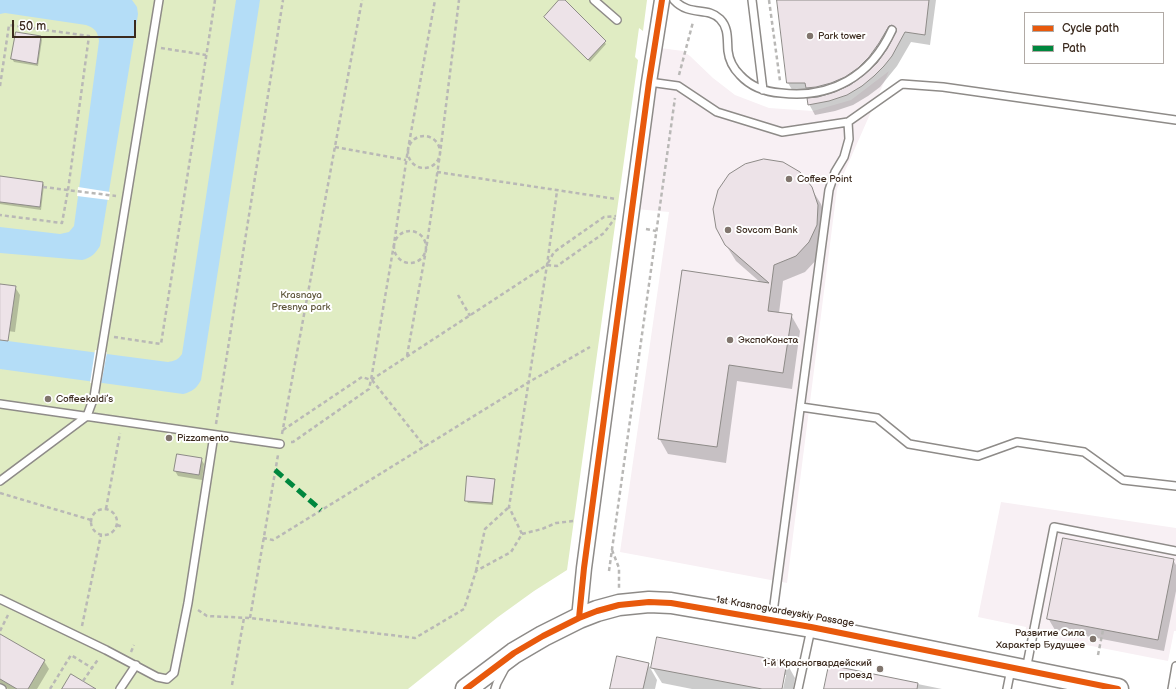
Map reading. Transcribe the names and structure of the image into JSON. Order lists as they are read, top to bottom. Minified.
{"streets":{"street":["1st Krasnogvardeyskiy Passage"]},"parks":["Krasnaya Presnya park"],"places":["Park tower","Coffee Point","Sovcom Bank","ЭкспоКонста","Coffeekaldi’s","Pizzamento","Развитие Сила Характер Будущее","1-й Красногвардейский проезд"],"legend":["Cycle path","Path"],"scale_bar":"50 m"}
